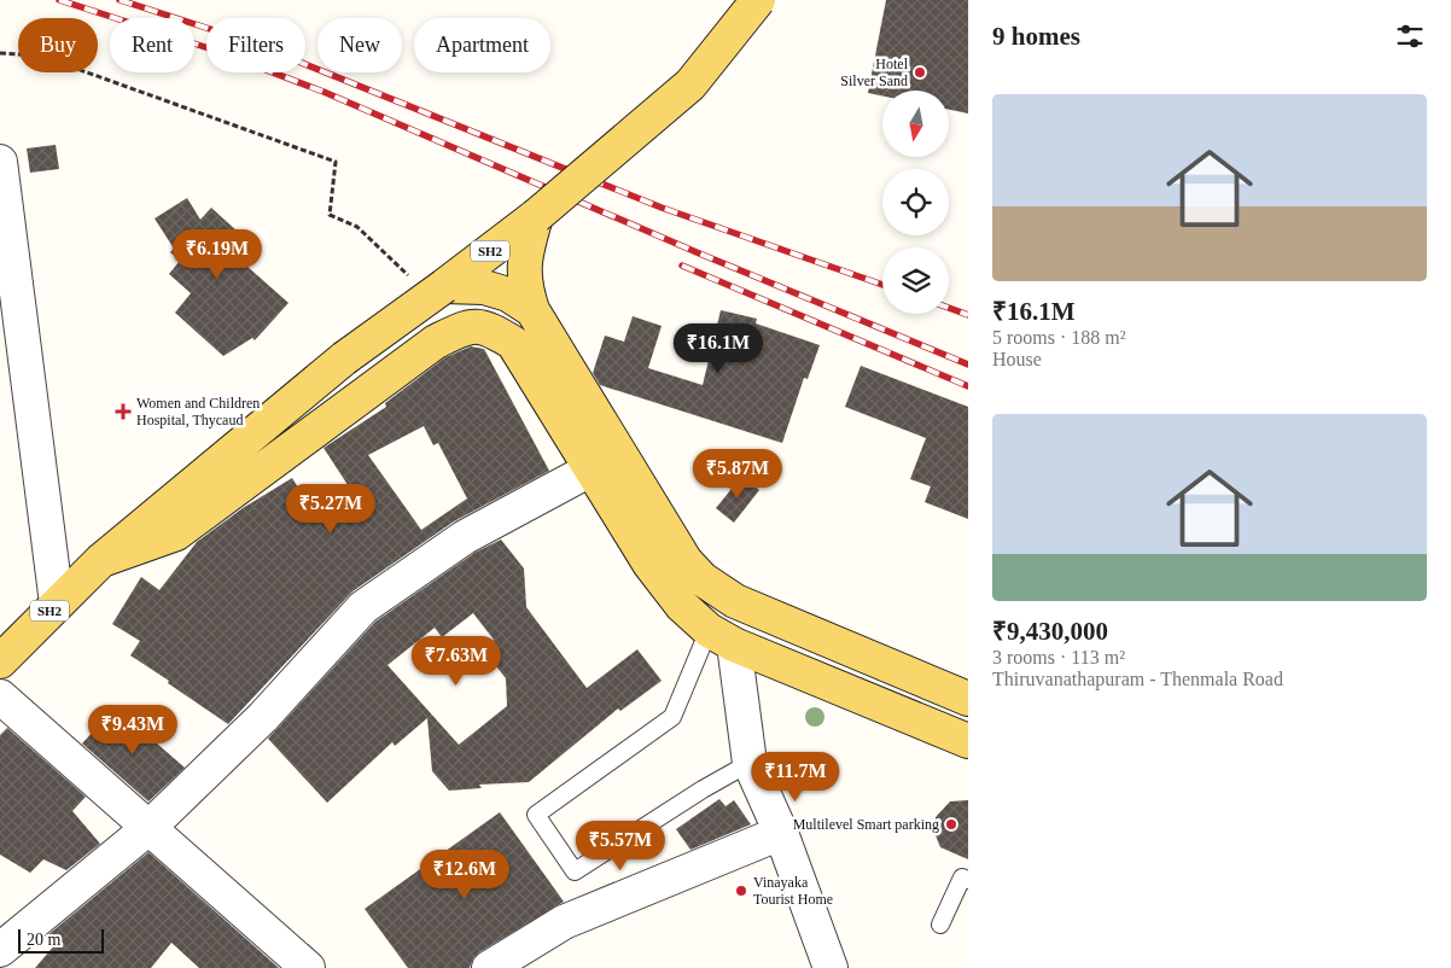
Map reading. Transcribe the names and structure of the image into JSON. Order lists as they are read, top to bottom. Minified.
{"streets":{"main road":["SH2"]},"places":{"other":["Hotel Silver Sand","Multilevel Smart parking","Vinayaka Tourist Home"],"health":["Women and Children Hospital, Thycaud"]},"scale_bar":"20 m","north":"bottom","page":{"heading":"9 homes","chip":["Buy","Rent","Filters","New","Apartment"],"list":[{"name":"₹16.1M","note":"5 rooms · 188 m² · House"},{"name":"₹9,430,000","note":"3 rooms · 113 m² · Thiruvanathapuram - Thenmala Road"}],"price":["₹6.19M","₹16.1M","₹5.87M","₹5.27M","₹7.63M","₹9.43M","₹11.7M","₹5.57M","₹12.6M"],"scale":"20 m"}}
